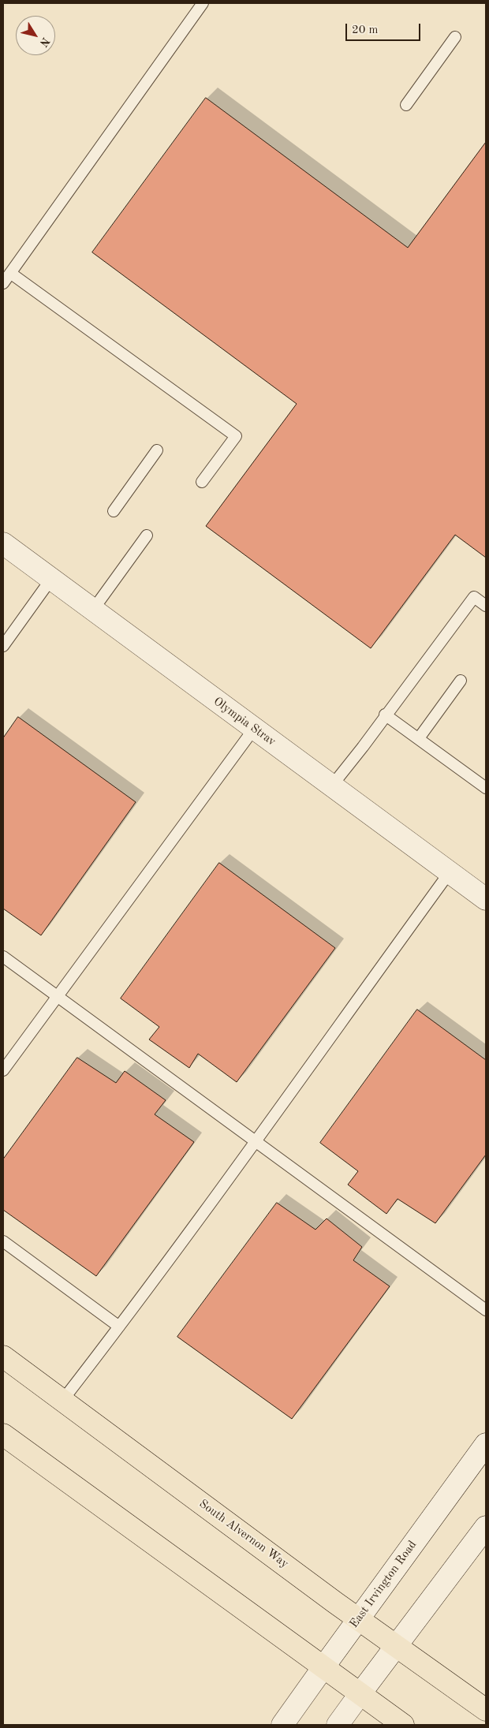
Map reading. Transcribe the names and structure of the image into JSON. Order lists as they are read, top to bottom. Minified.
{"streets":{"main road":["South Alvernon Way"],"street":["Olympia Strav","East Irvington Road"]},"crossings":[["South Alvernon Way","East Irvington Road"]],"scale_bar":"20 m","north":"bottom right"}
